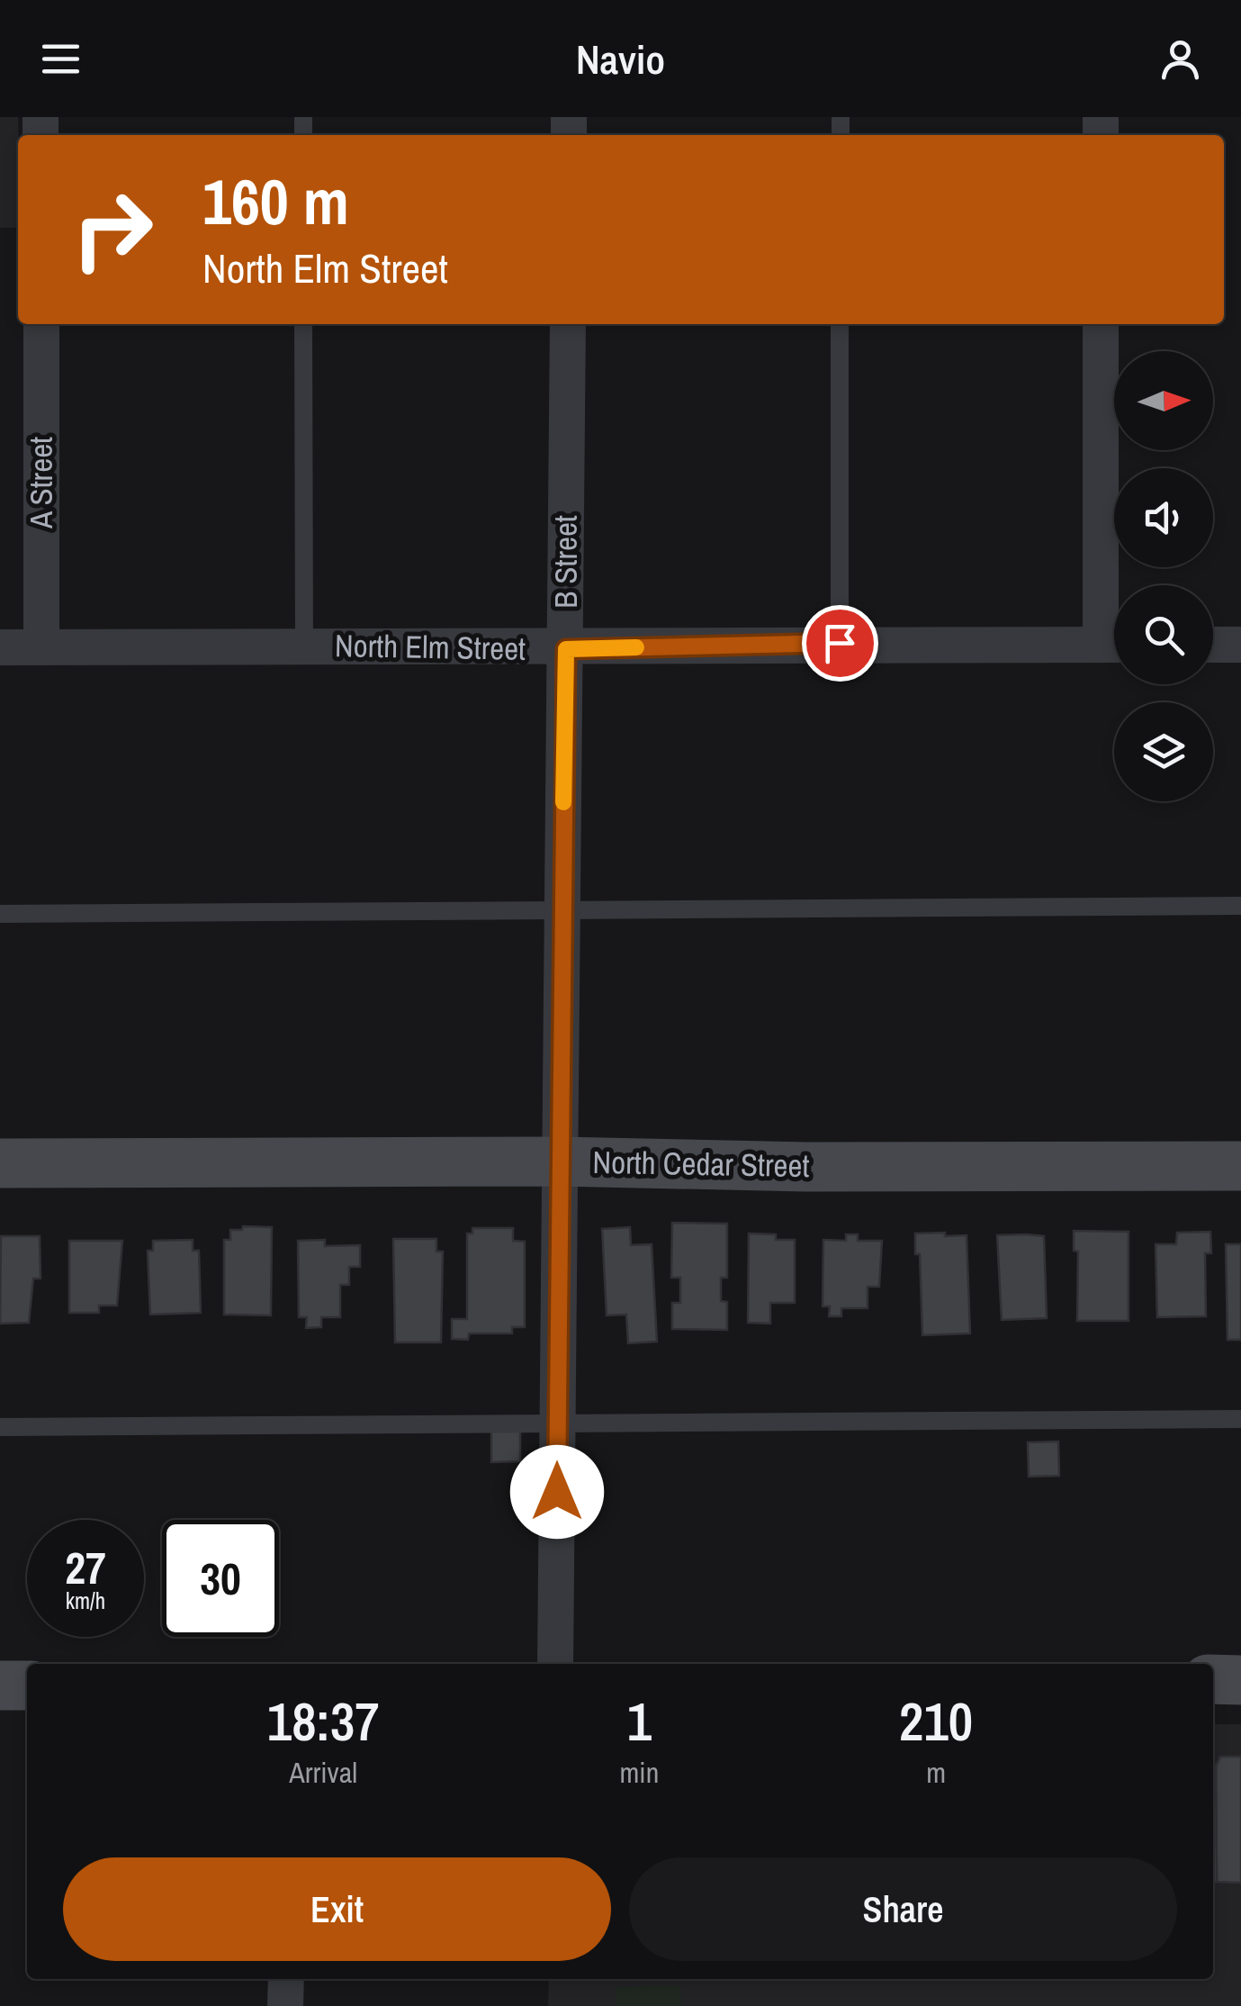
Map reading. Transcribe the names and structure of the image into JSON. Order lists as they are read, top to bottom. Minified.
{"streets":{"street":["A Street","B Street","North Elm Street","North Cedar Street"]},"crossings":[["A Street","North Elm Street"],["B Street","North Elm Street"],["B Street","North Cedar Street"]],"north":"right","page":{"header":"Navio","turn":["160 m","North Elm Street"],"speed":"27 km/h","limit":"30","eta":["18:37","Arrival","1","min","210","m"],"buttons":["Exit","Share"]}}
